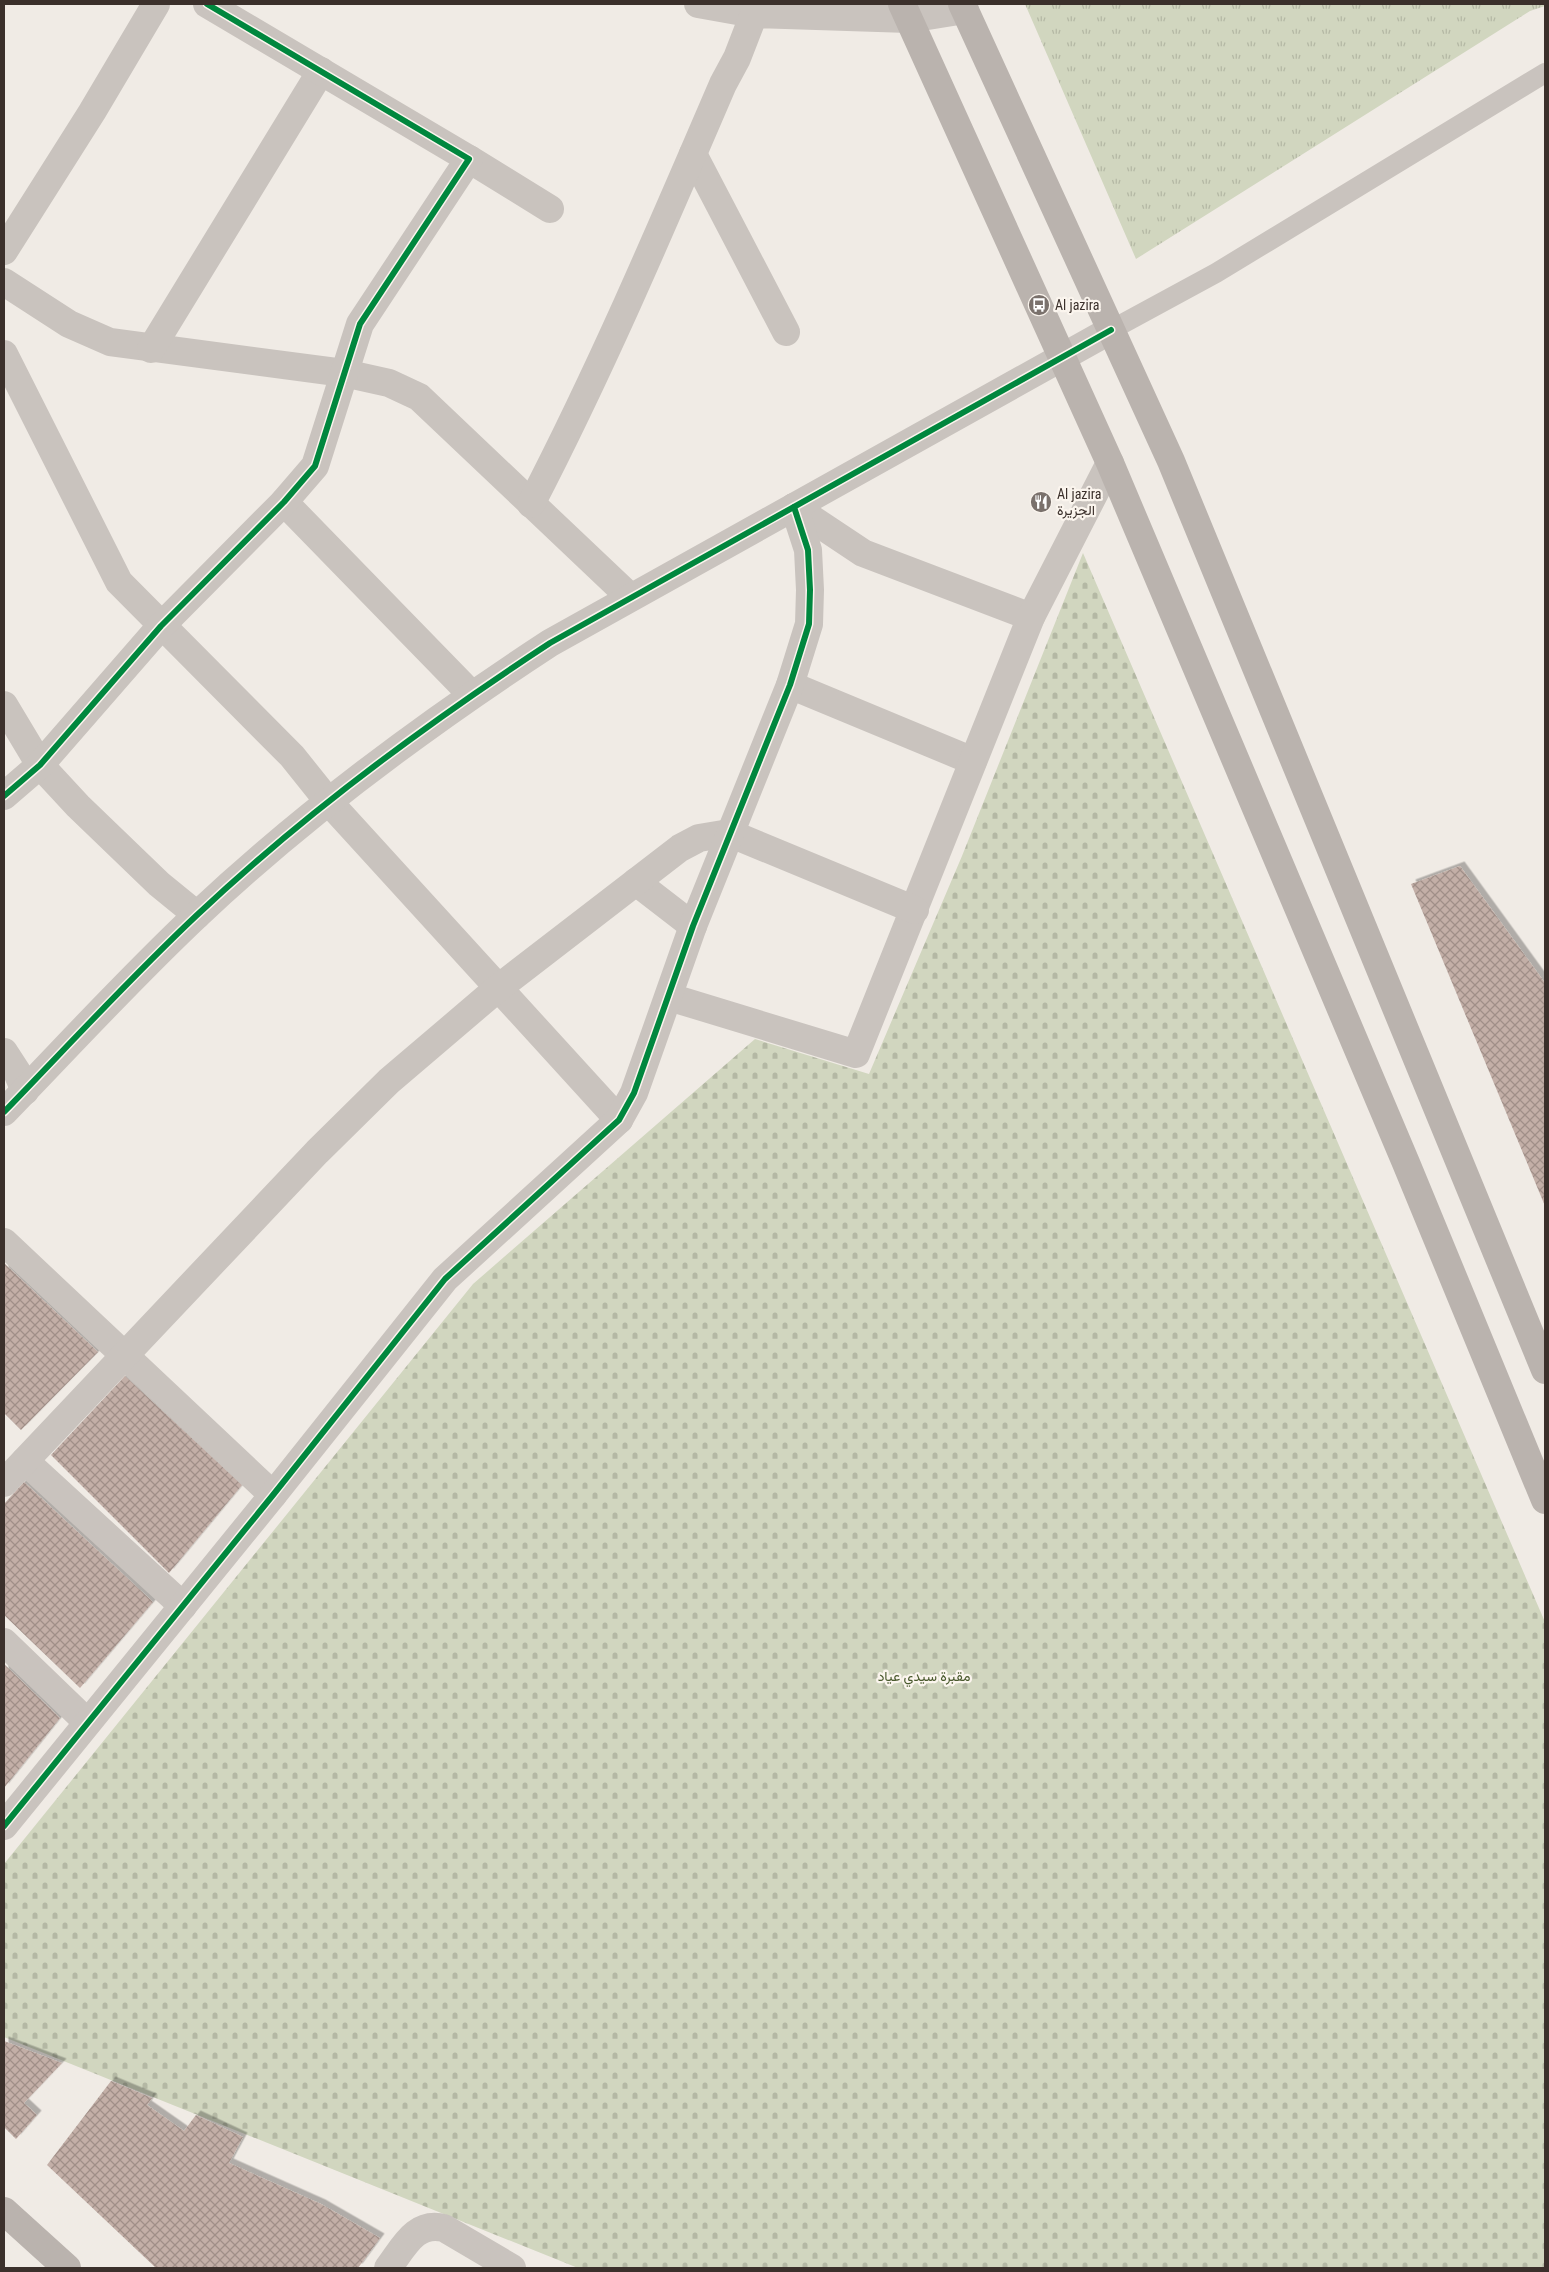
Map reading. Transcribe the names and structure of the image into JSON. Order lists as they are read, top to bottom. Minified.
{"parks":["مقبرة سيدي عياد"],"places":{"bus stop":["Al jazira"],"restaurant":["Al jazira الجزيرة"]}}
